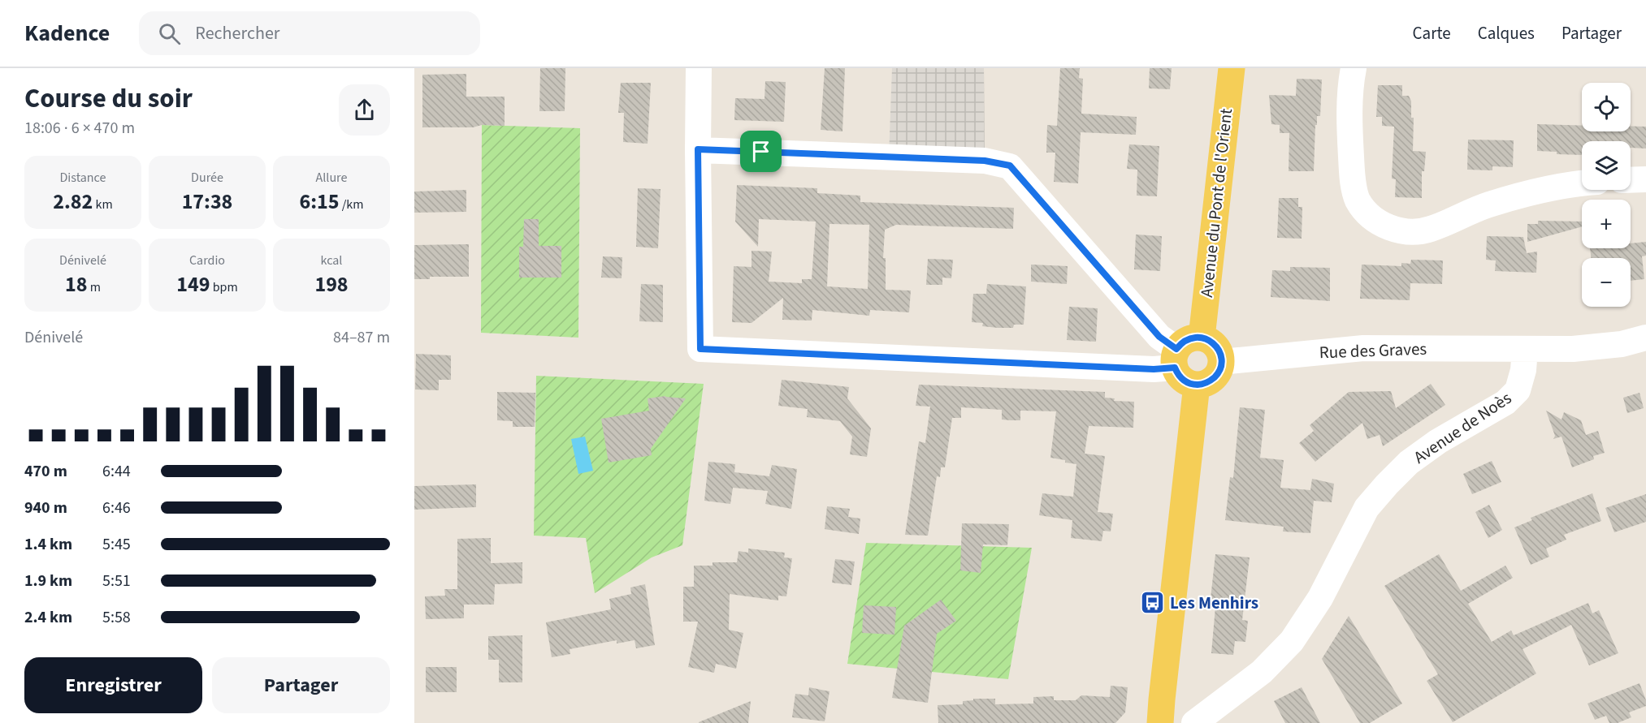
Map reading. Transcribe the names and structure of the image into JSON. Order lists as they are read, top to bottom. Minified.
{"streets":{"main road":["Avenue du Pont de l'Orient"],"street":["Rue des Graves","Avenue de Noès"]},"crossings":[["Avenue du Pont de l'Orient","Rue des Graves"],["Rue des Graves","Avenue de Noès"]],"places":{"bus stop":["Les Menhirs"]},"page":{"header":"Kadence","search":"Rechercher","nav":["Carte","Calques","Partager"],"heading":["Course du soir","18:06 · 6 × 470 m"],"map_buttons":["+","−"],"stats":[["Distance","2.82 km"],["Durée","17:38"],["Allure","6:15 /km"],["Dénivelé","18 m"],["Cardio","149 bpm"],["kcal","198"]],"chart":["Dénivelé","84–87 m"],"list":[{"name":"470 m","note":"6:44"},{"name":"940 m","note":"6:46"},{"name":"1.4 km","note":"5:45"},{"name":"1.9 km","note":"5:51"},{"name":"2.4 km","note":"5:58"}],"buttons":["Enregistrer","Partager"]}}
